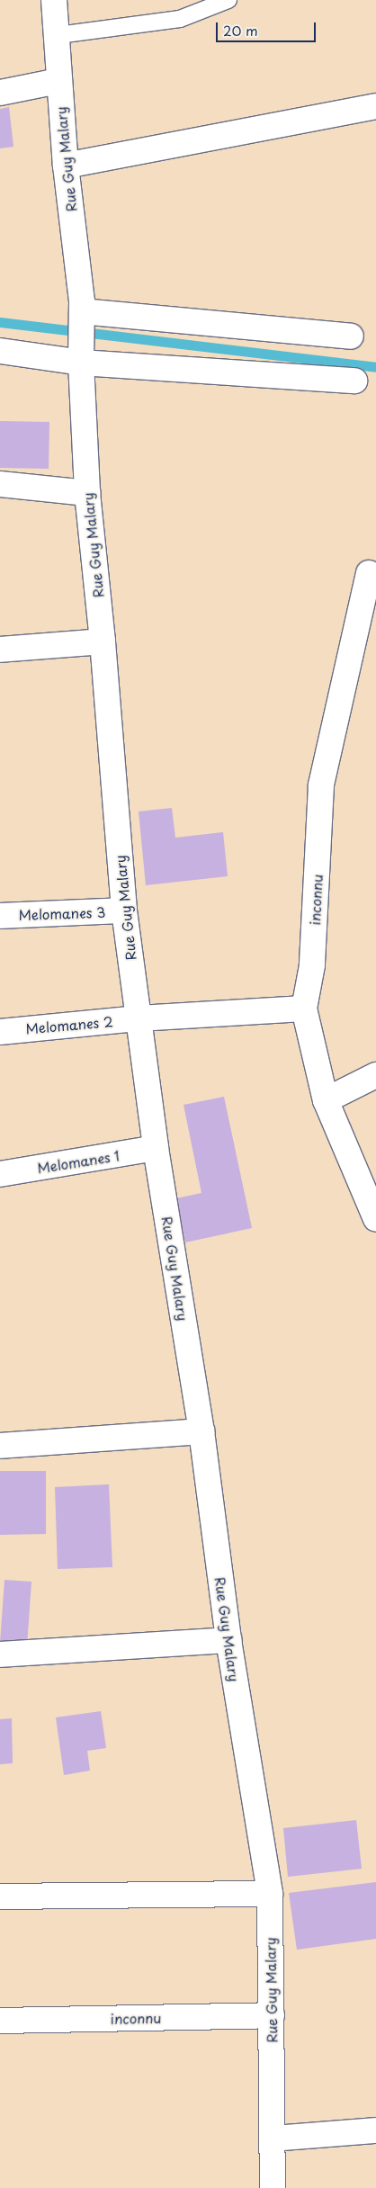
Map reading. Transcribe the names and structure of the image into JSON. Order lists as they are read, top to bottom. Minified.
{"streets":{"street":["Rue Guy Malary","inconnu","Melomanes 3","Melomanes 2","Melomanes 1"]},"crossings":[["Rue Guy Malary","inconnu"],["Rue Guy Malary","Melomanes 3"],["Rue Guy Malary","Melomanes 2"],["Rue Guy Malary","Melomanes 1"],["inconnu","Melomanes 2"]],"scale_bar":"20 m"}
